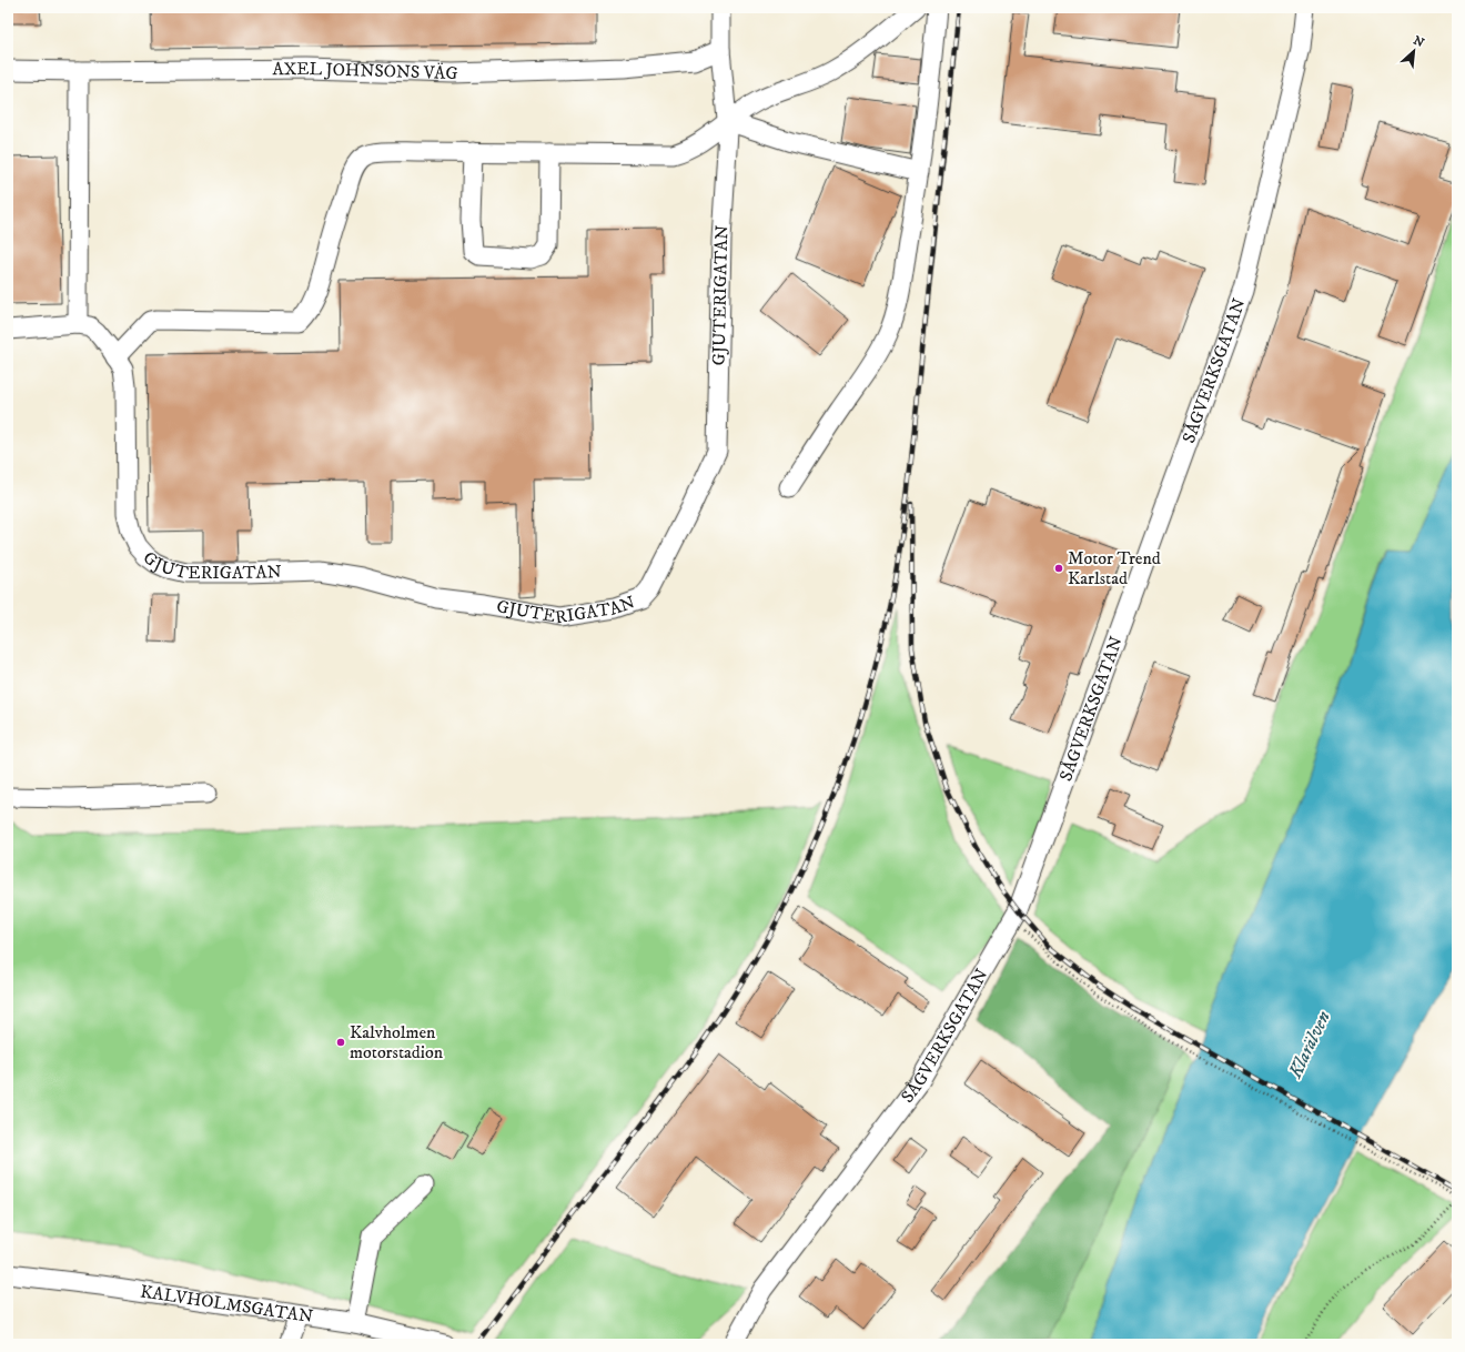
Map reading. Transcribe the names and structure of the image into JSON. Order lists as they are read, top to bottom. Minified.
{"streets":{"street":["AXEL JOHNSONS VÄG","GJUTERIGATAN","SÅGVERKSGATAN","KALVHOLMSGATAN"]},"crossings":[["AXEL JOHNSONS VÄG","GJUTERIGATAN"]],"water":["Klarälven"],"places":["Motor Trend Karlstad","Kalvholmen motorstadion"],"north":"top right"}
